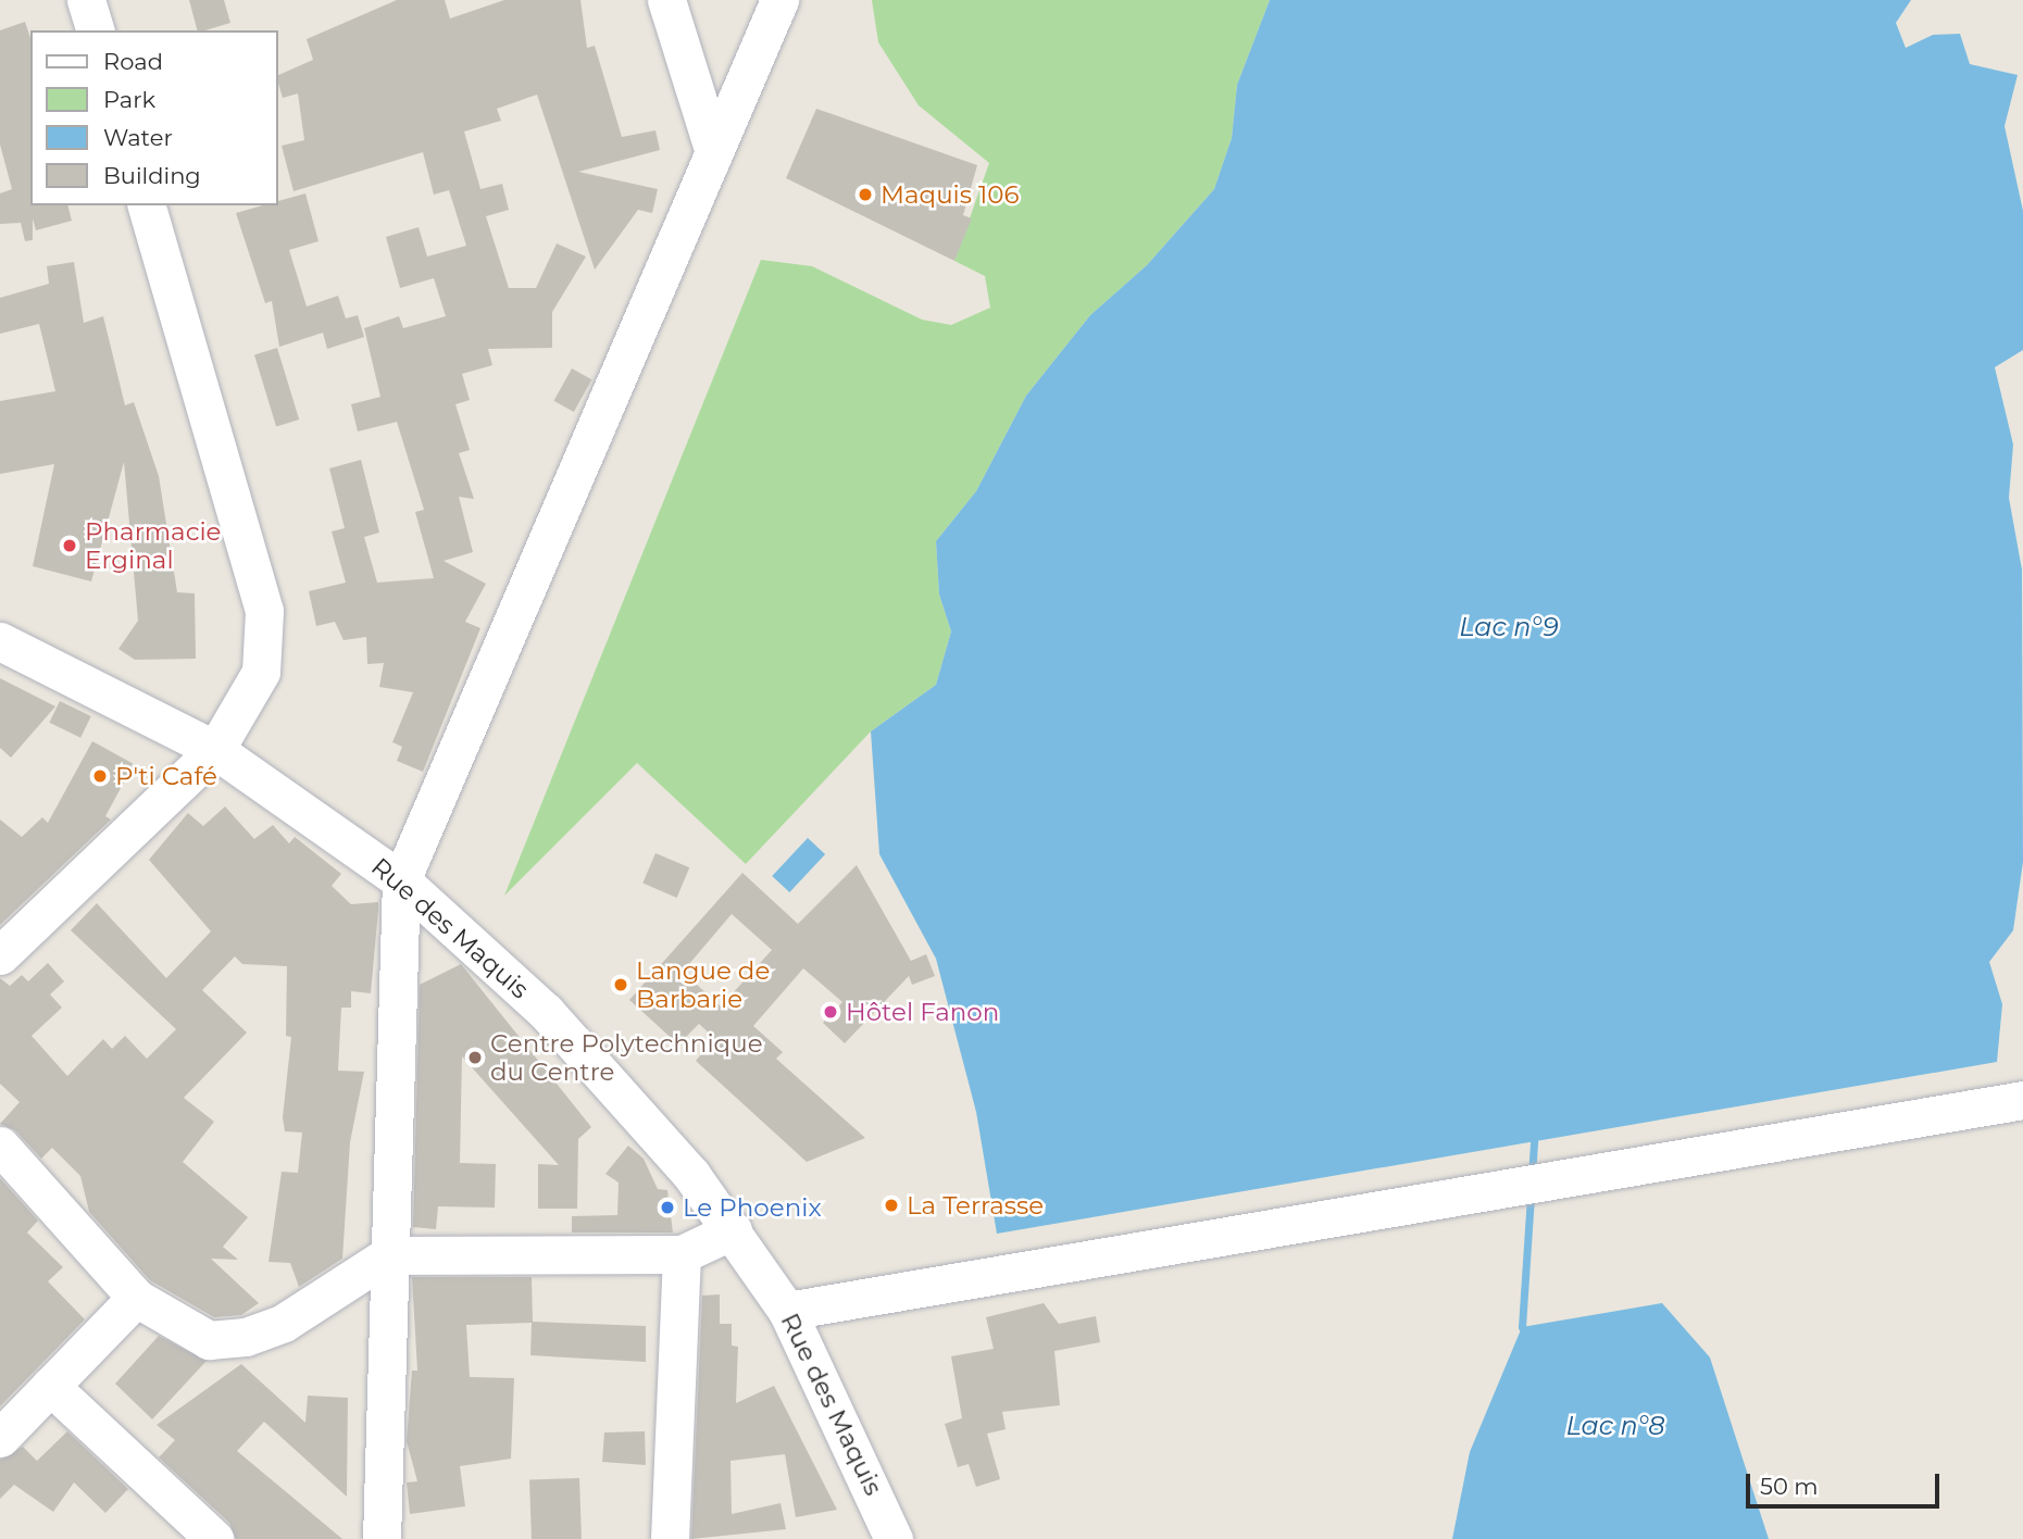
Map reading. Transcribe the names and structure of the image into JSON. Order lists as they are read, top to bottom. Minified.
{"streets":{"street":["Rue des Maquis"]},"water":["Lac n°9","Lac n°8"],"places":["Maquis 106","Pharmacie Erginal","P'ti Café","Langue de Barbarie","Hôtel Fanon","Centre Polytechnique du Centre","La Terrasse","Le Phoenix"],"legend":["Road","Park","Water","Building"],"scale_bar":"50 m"}
